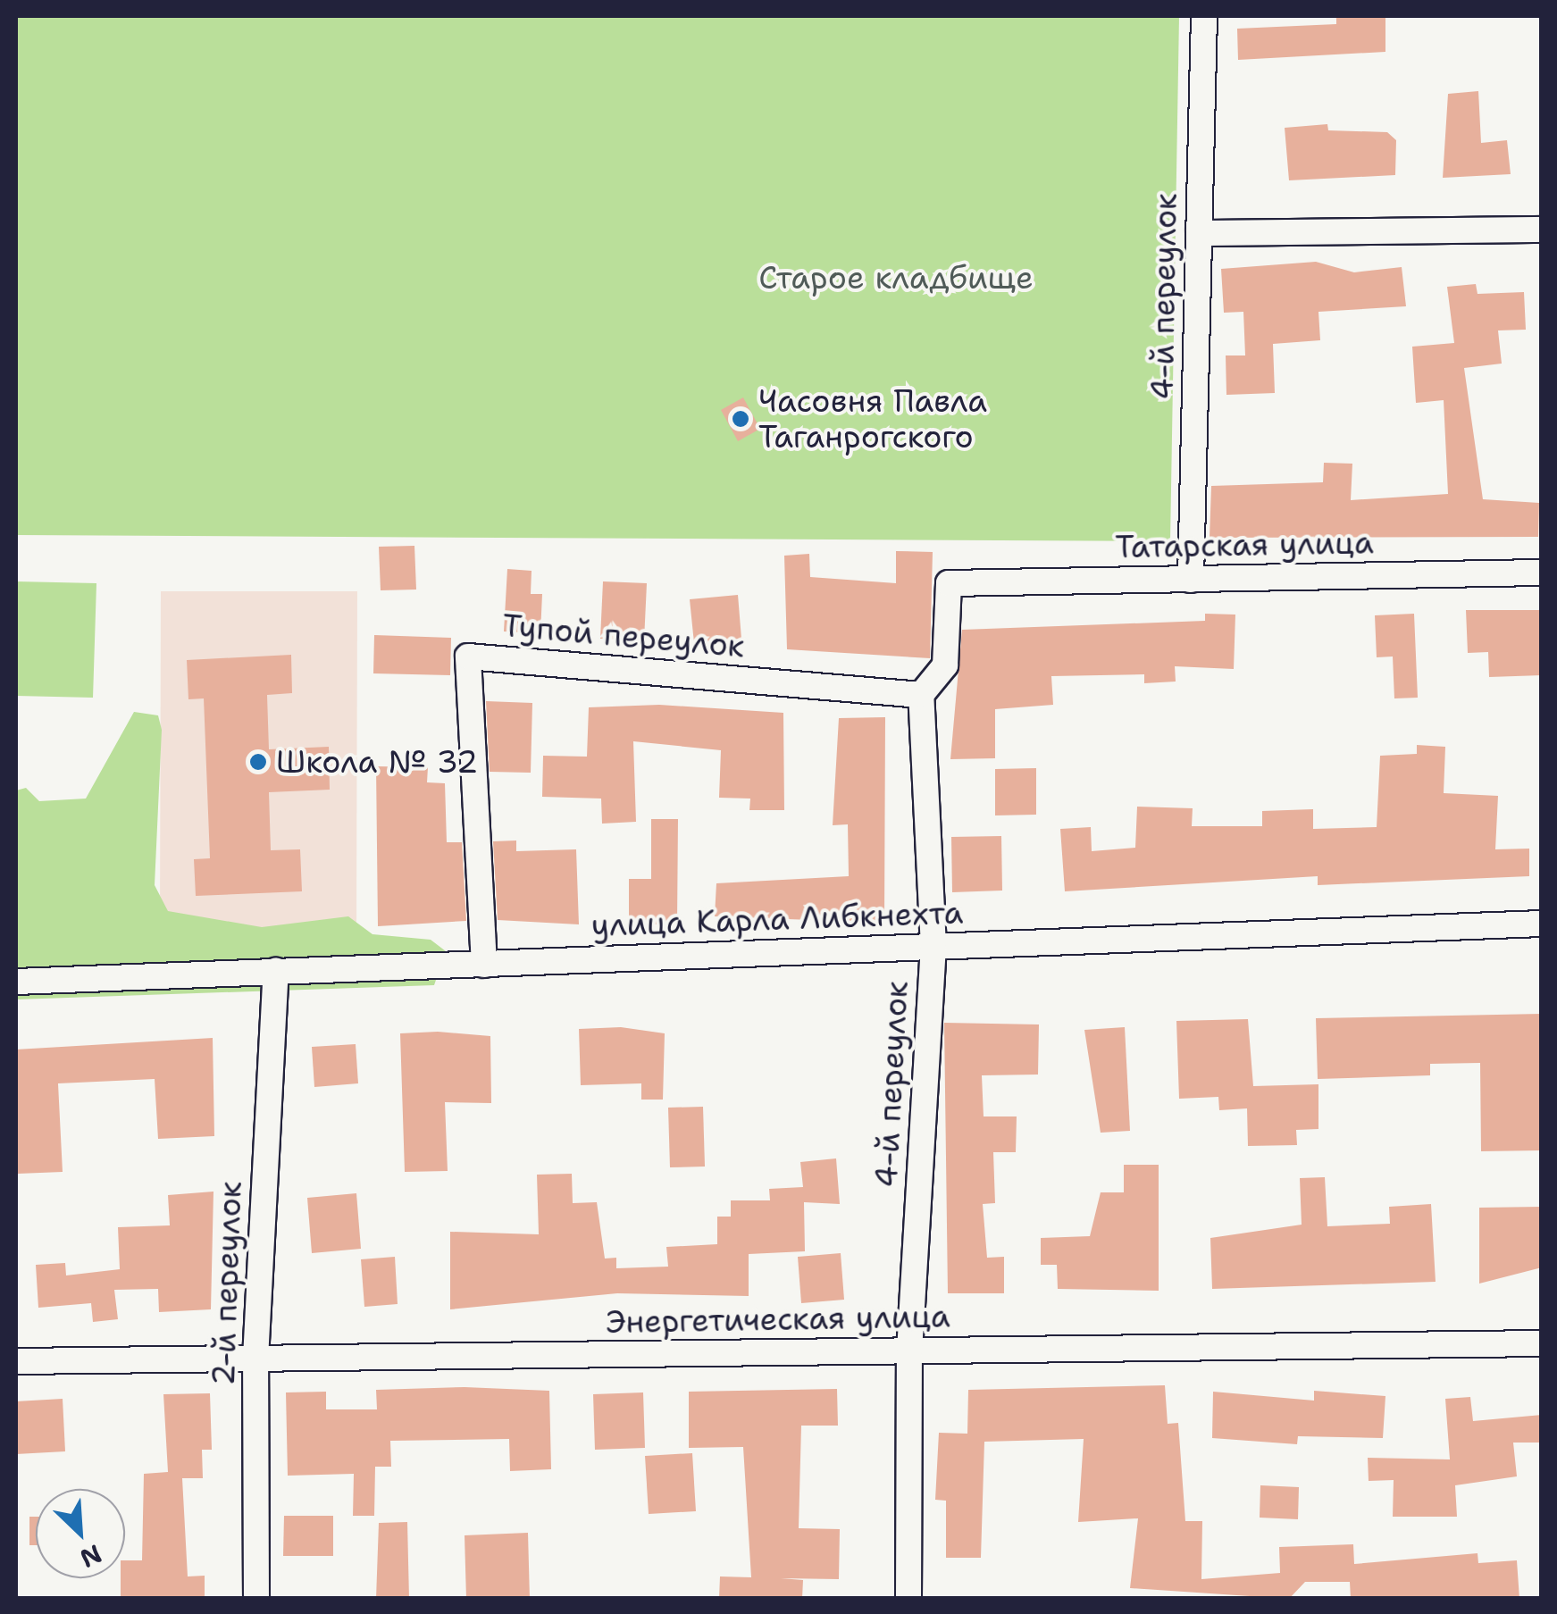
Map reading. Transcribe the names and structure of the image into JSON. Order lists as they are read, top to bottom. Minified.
{"streets":{"street":["4-й переулок","Татарская улица","Тупой переулок","улица Карла Либкнехта","2-й переулок","Энергетическая улица"]},"crossings":[["4-й переулок","Татарская улица"],["4-й переулок","Тупой переулок"],["4-й переулок","улица Карла Либкнехта"],["4-й переулок","Энергетическая улица"],["Татарская улица","Тупой переулок"],["Тупой переулок","улица Карла Либкнехта"],["улица Карла Либкнехта","2-й переулок"],["2-й переулок","Энергетическая улица"]],"parks":["Старое кладбище"],"places":["Часовня Павла Таганрогского","Школа № 32"],"north":"bottom right"}
